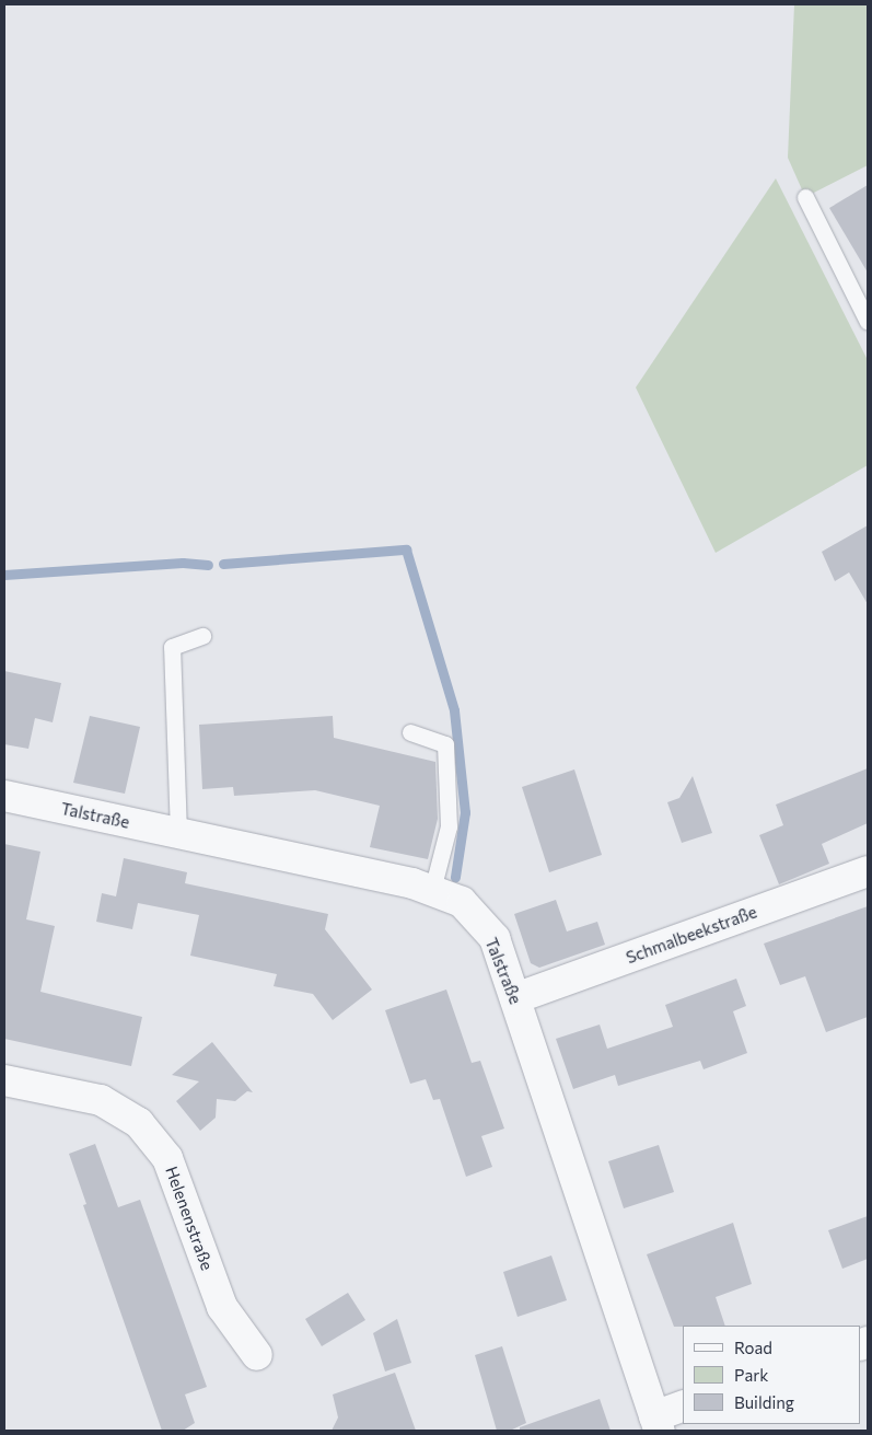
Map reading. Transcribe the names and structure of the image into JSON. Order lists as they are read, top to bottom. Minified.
{"streets":{"street":["Talstraße","Schmalbeekstraße","Helenenstraße"]},"crossings":[["Talstraße","Schmalbeekstraße"]],"legend":["Road","Park","Building"]}
